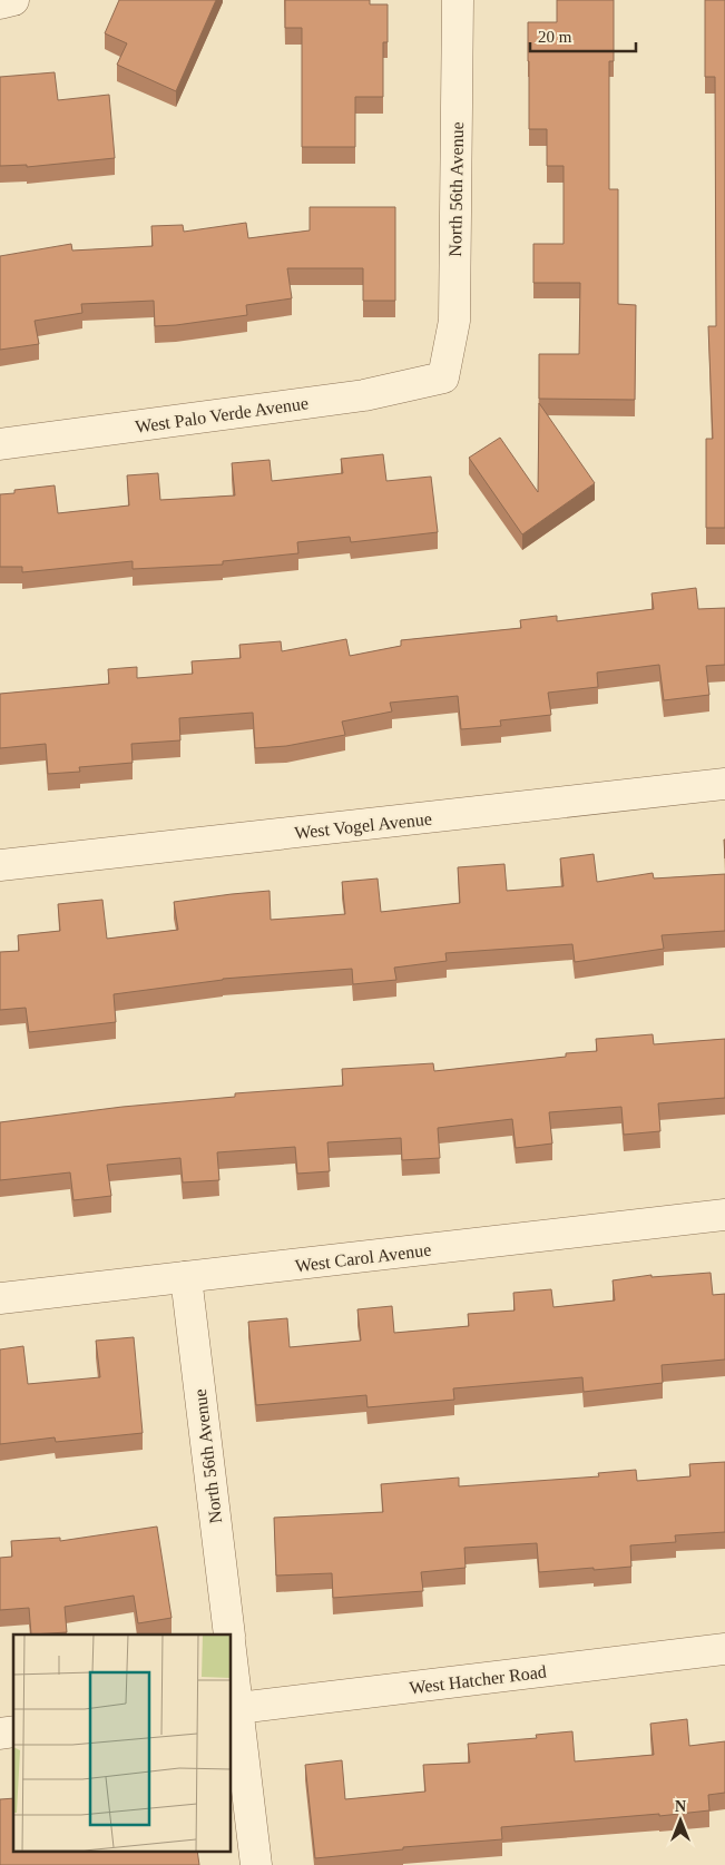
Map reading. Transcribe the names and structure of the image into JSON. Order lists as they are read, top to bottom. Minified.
{"streets":{"street":["North 56th Avenue","West Palo Verde Avenue","West Vogel Avenue","West Carol Avenue","West Hatcher Road"]},"crossings":[["North 56th Avenue","West Palo Verde Avenue"],["North 56th Avenue","West Carol Avenue"]],"scale_bar":"20 m","north":"top"}
